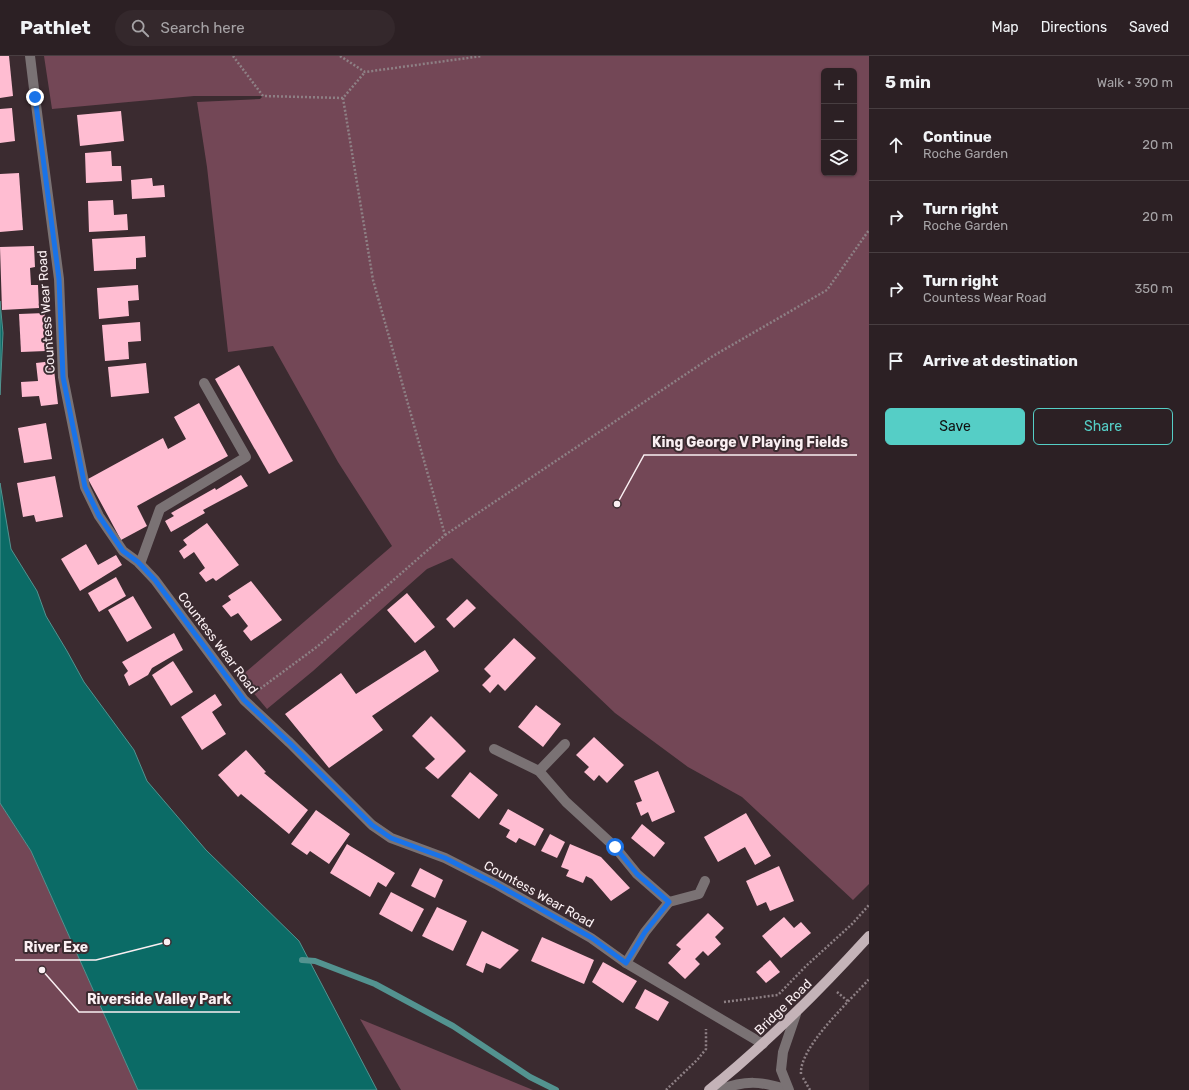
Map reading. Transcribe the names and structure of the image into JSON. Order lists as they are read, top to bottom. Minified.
{"streets":{"main road":["Bridge Road"],"street":["Countess Wear Road"]},"crossings":[["Countess Wear Road","Bridge Road"]],"places":["King George V Playing Fields","River Exe","Riverside Valley Park"],"page":{"header":"Pathlet","search":"Search here","nav":["Map","Directions","Saved"],"heading":["5 min","Walk · 390 m"],"map_buttons":["+","−"],"list":[["Continue","Roche Garden","20 m"],["Turn right","Roche Garden","20 m"],["Turn right","Countess Wear Road","350 m"],"Arrive at destination"],"buttons":["Save","Share"]}}
